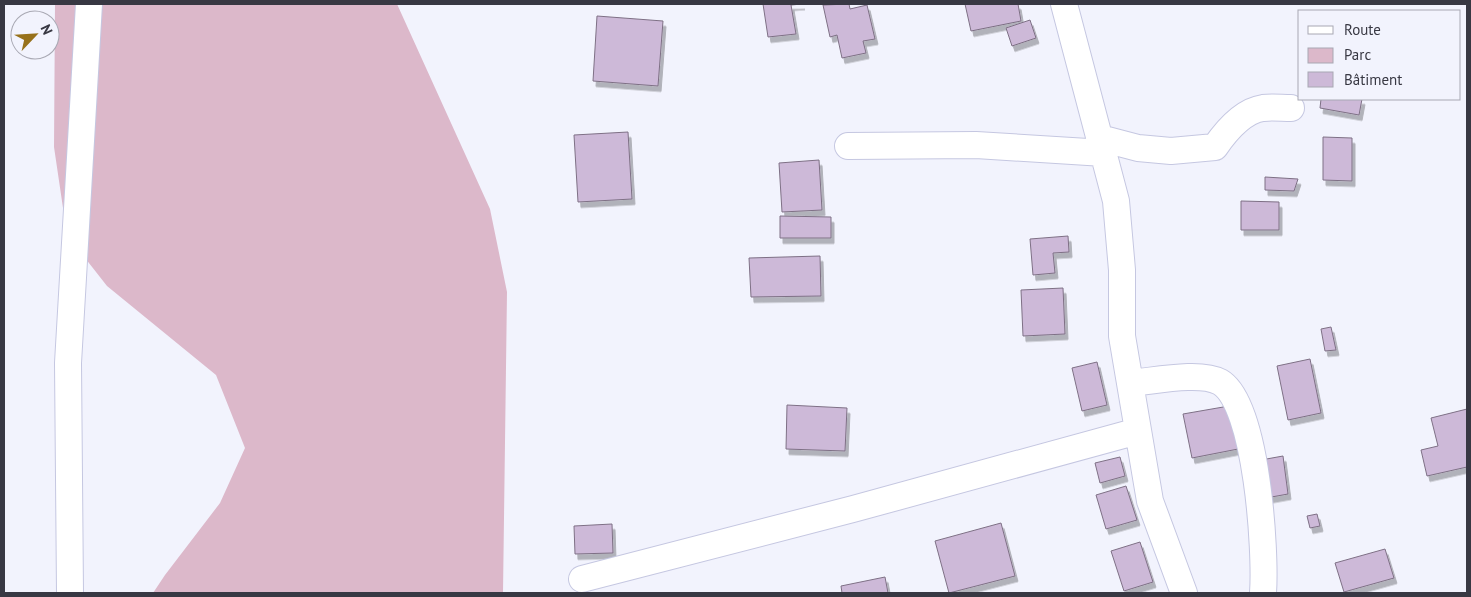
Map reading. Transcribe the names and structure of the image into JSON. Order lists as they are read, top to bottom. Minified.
{"legend":["Route","Parc","Bâtiment"],"north":"top right"}
